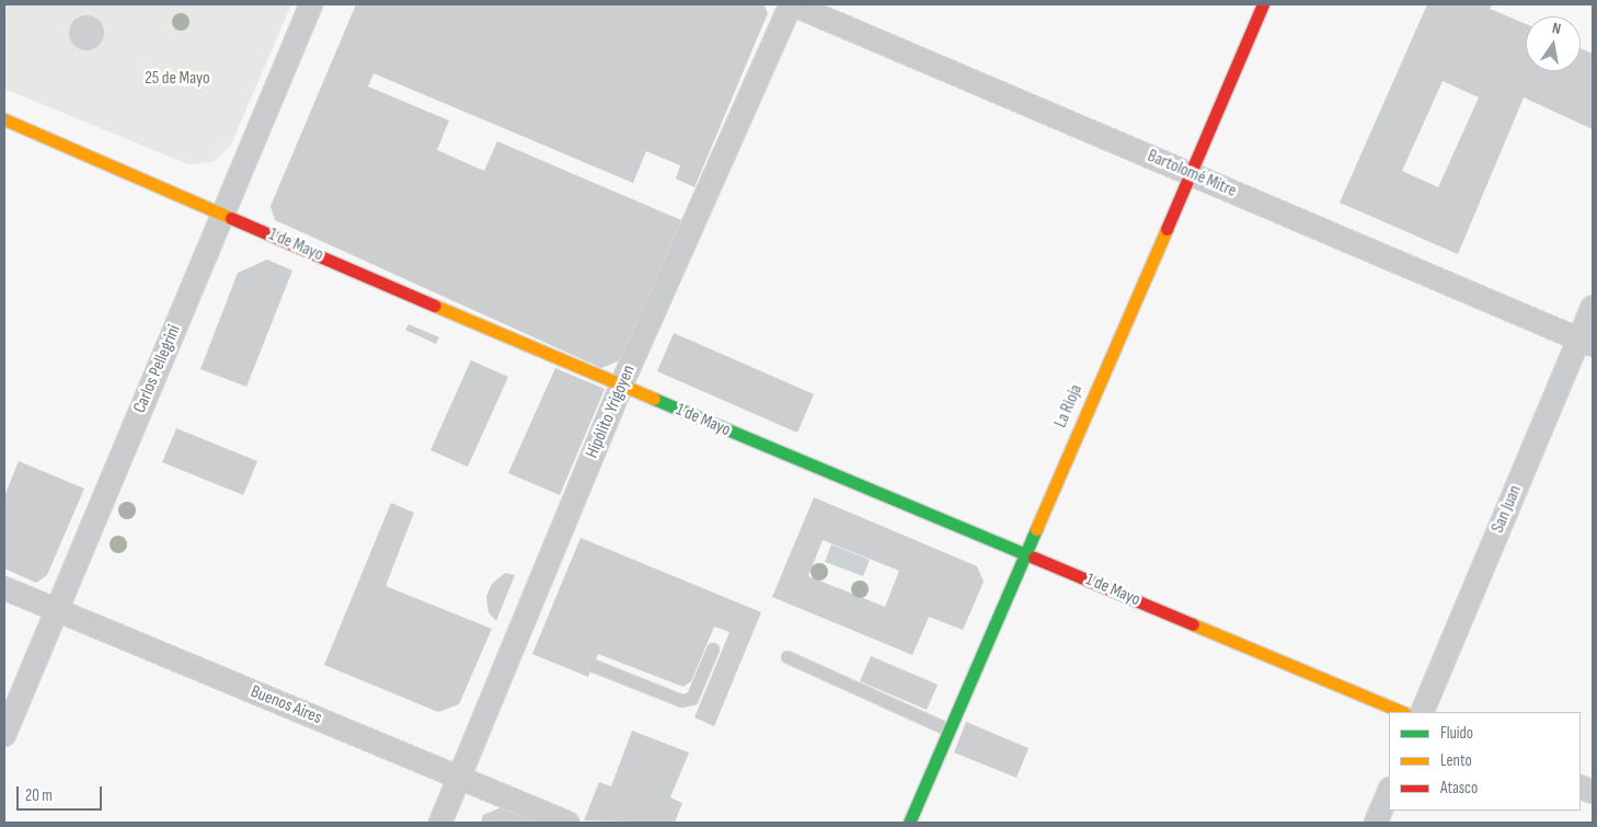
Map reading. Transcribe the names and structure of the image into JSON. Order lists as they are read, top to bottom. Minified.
{"streets":{"street":["Bartolomé Mitre","1 de Mayo","Carlos Pellegrini","La Rioja","Hipólito Yrigoyen","San Juan","Buenos Aires"]},"crossings":[["Bartolomé Mitre","La Rioja"],["Bartolomé Mitre","Hipólito Yrigoyen"],["Bartolomé Mitre","San Juan"],["1 de Mayo","Carlos Pellegrini"],["1 de Mayo","La Rioja"],["1 de Mayo","Hipólito Yrigoyen"],["Carlos Pellegrini","Buenos Aires"],["Hipólito Yrigoyen","Buenos Aires"]],"parks":["25 de Mayo"],"legend":["Fluido","Lento","Atasco"],"scale_bar":"20 m","north":"top"}
